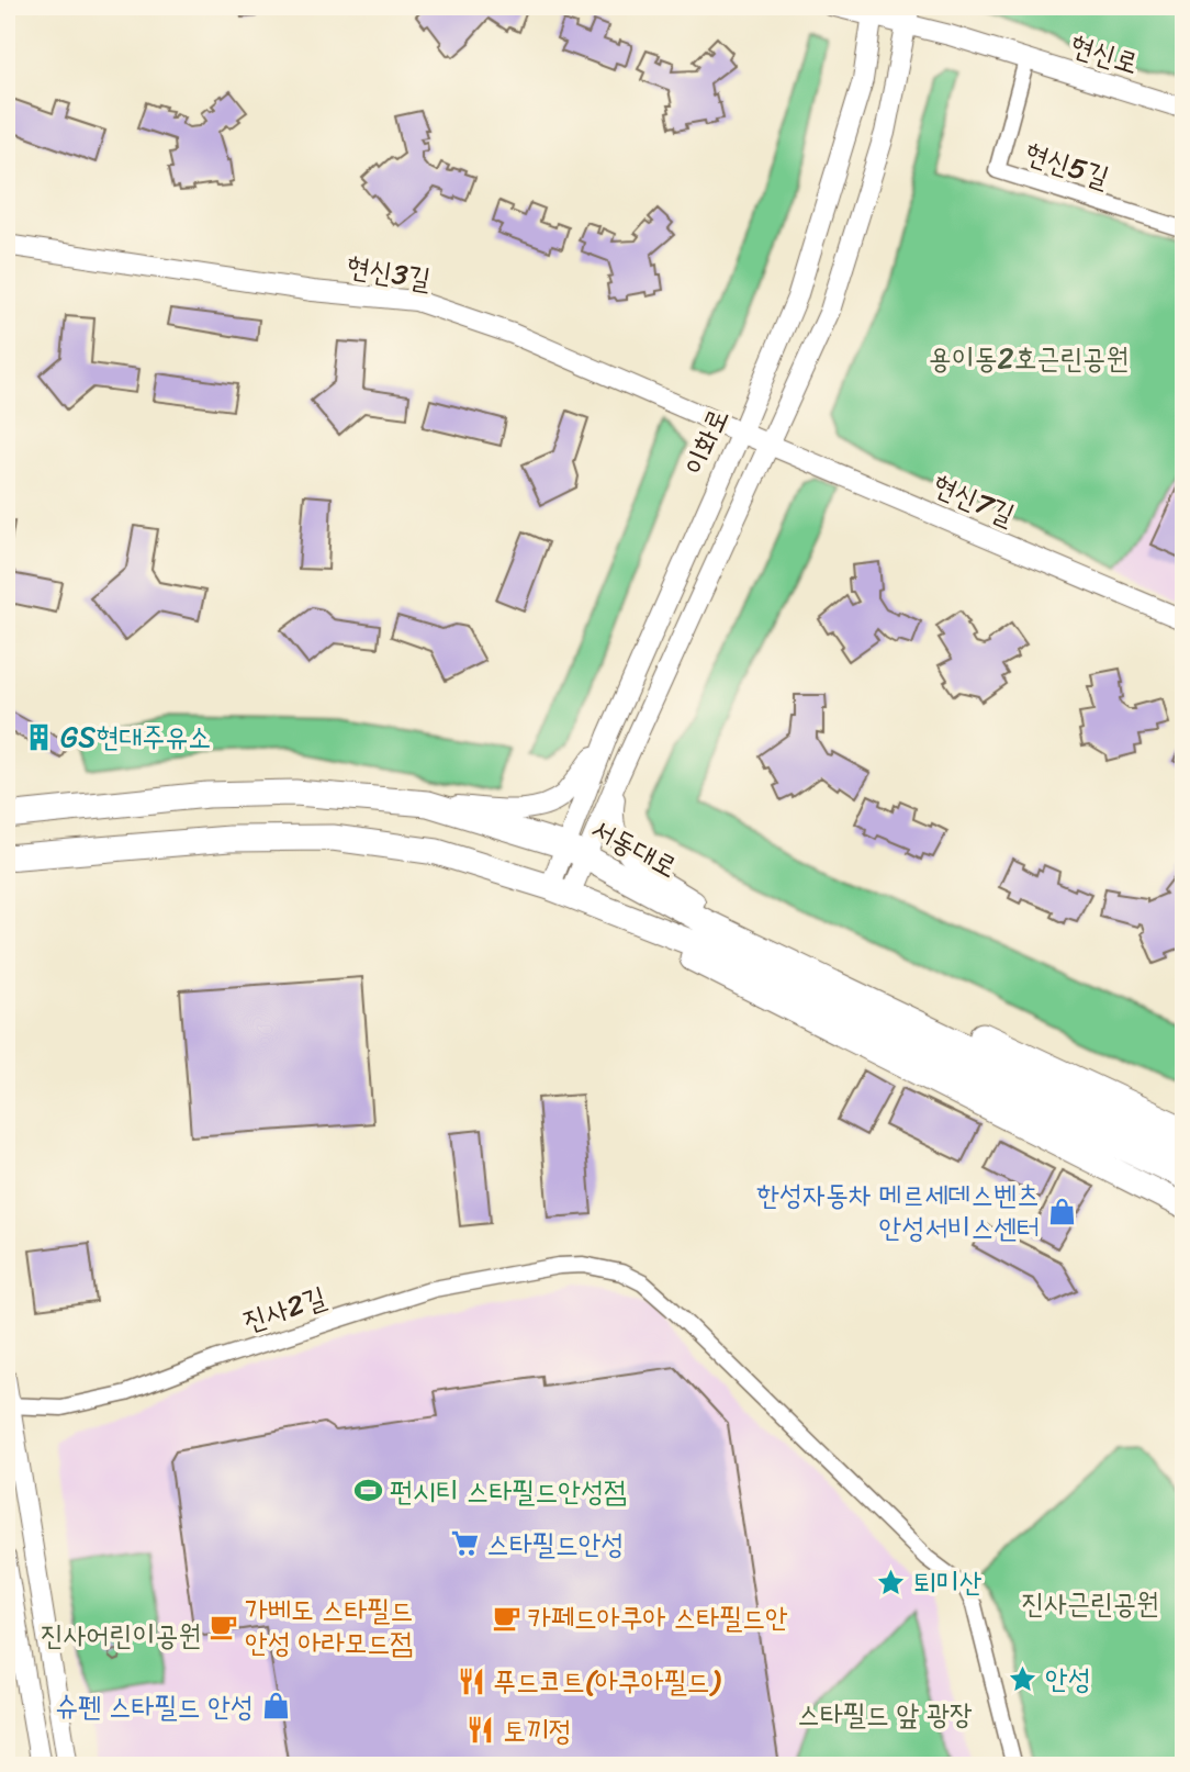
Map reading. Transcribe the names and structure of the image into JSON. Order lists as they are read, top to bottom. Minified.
{"streets":{"main road":["서동대로"],"street":["현신로","현신5길","현신3길","이화로","현신7길","진사2길"]},"crossings":[["현신로","현신5길"],["현신로","이화로"],["현신3길","이화로"],["현신3길","현신7길"],["이화로","현신7길"],["이화로","서동대로"]],"parks":["용이동2호근린공원","진사근린공원","진사어린이공원","스타필드 앞 광장"],"places":{"building":["GS현대주유소"],"shop":["한성자동차 메르세데스벤츠 안성서비스센터","슈펜 스타필드 안성"],"sports":["펀시티 스타필드안성점"],"supermarket":["스타필드안성"],"place":["퇴미산","안성"],"cafe":["카페드아쿠아 스타필드안","가베도 스타필드 안성 아라모드점"],"restaurant":["푸드코트(아쿠아필드)","토끼정"]}}
